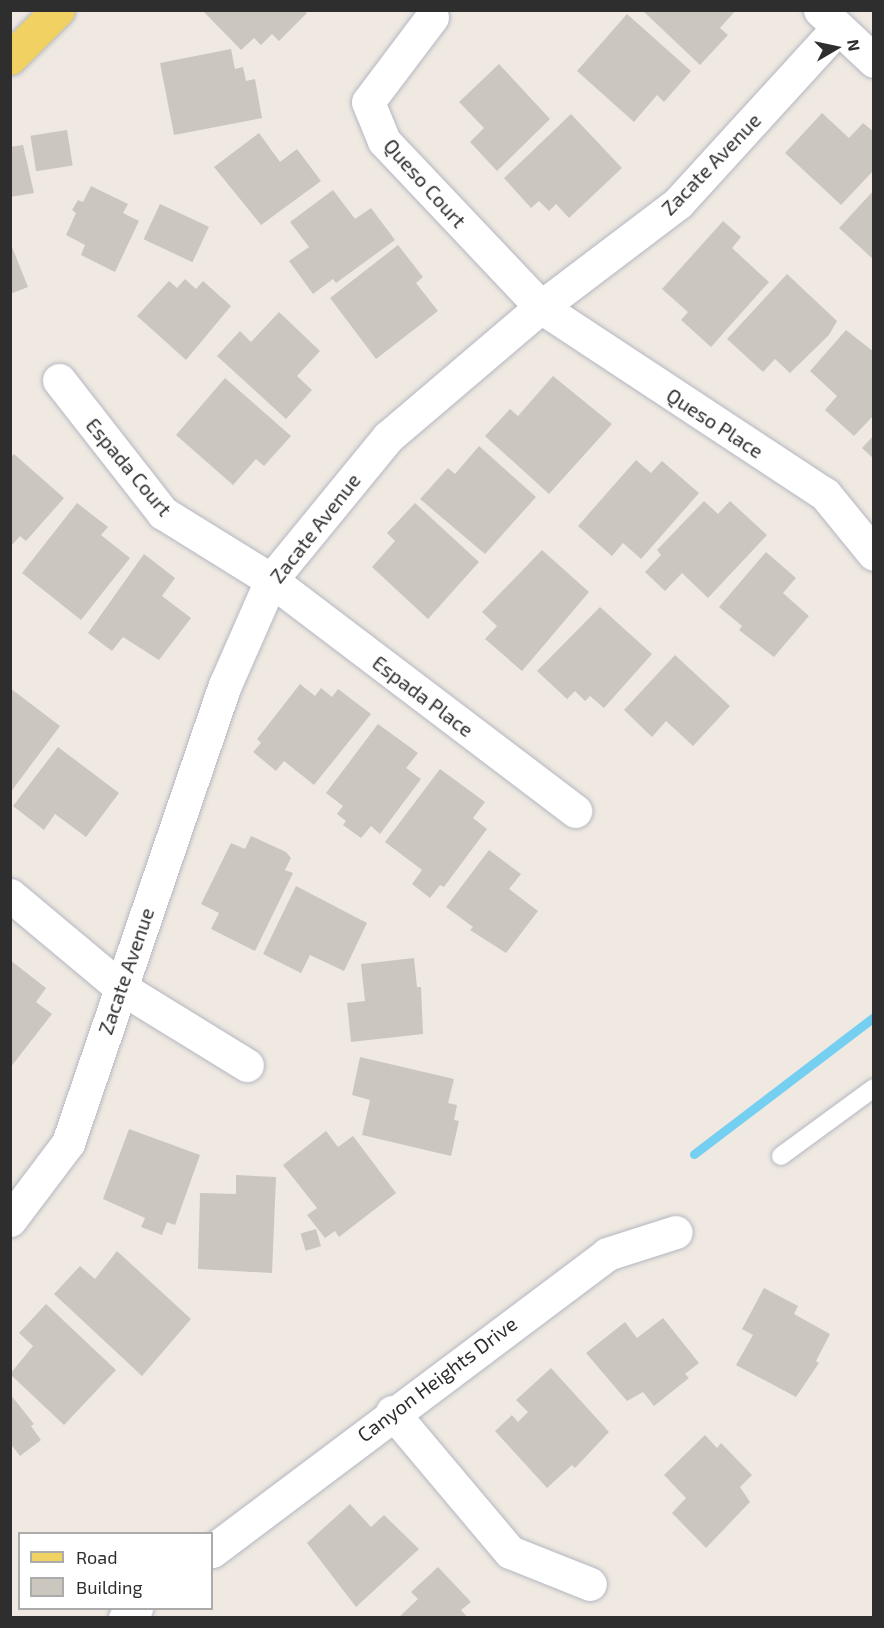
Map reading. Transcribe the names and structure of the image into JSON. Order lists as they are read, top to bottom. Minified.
{"streets":{"street":["Zacate Avenue","Queso Court","Queso Place","Espada Court","Espada Place","Canyon Heights Drive"]},"crossings":[["Zacate Avenue","Queso Court"],["Zacate Avenue","Queso Place"],["Zacate Avenue","Espada Court"],["Zacate Avenue","Espada Place"],["Queso Court","Queso Place"],["Espada Court","Espada Place"]],"legend":["Road","Building"],"north":"right"}
